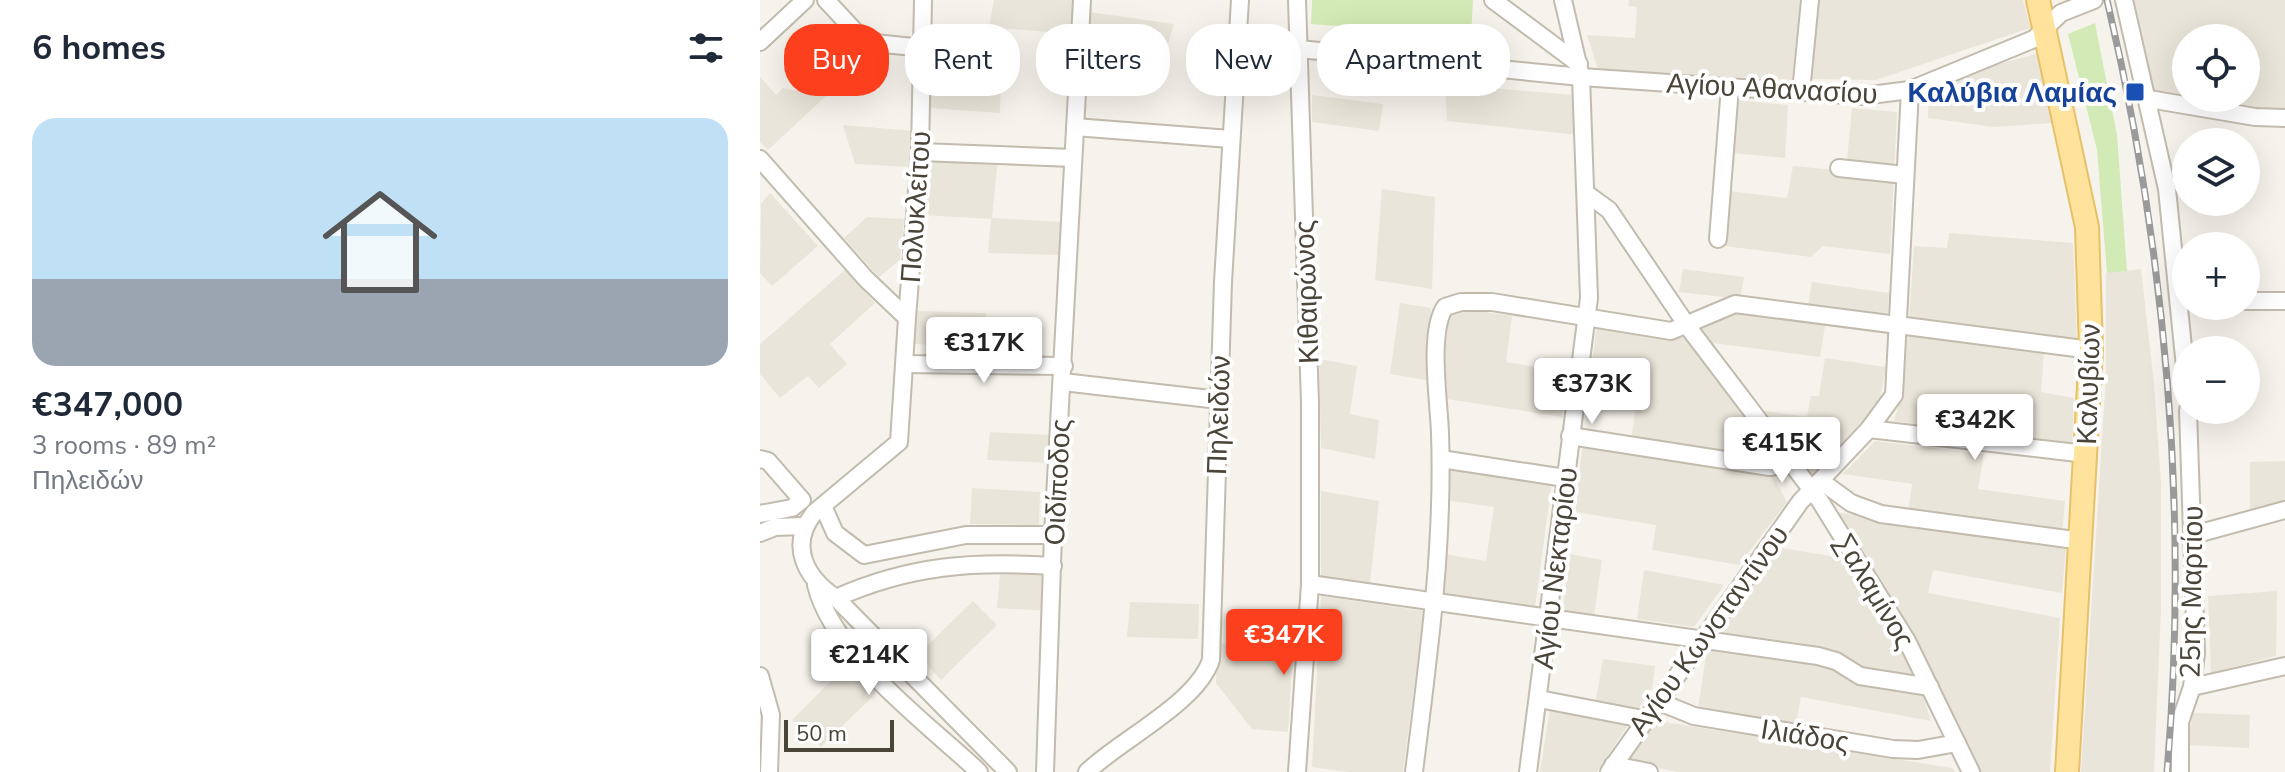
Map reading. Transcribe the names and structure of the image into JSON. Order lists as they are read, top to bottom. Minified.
{"streets":{"main road":["Καλυβίων"],"street":["Αγίου Αθανασίου","Πολυκλείτου","Κιθαιρώνος","Πηλειδών","Οιδίποδος","Αγίου Νεκταρίου","Σαλαμίνος","25ης Μαρτίου","Αγίου Κωνσταντίνου","Ιλιάδος"]},"crossings":[["Αγίου Αθανασίου","Καλυβίων"],["Αγίου Αθανασίου","Αγίου Νεκταρίου"],["Αγίου Αθανασίου","Αγίου Κωνσταντίνου"],["Αγίου Νεκταρίου","Σαλαμίνος"],["Σαλαμίνος","Αγίου Κωνσταντίνου"],["Σαλαμίνος","Ιλιάδος"],["Αγίου Κωνσταντίνου","Ιλιάδος"]],"places":{"transit":["Καλύβια Λαμίας"]},"scale_bar":"50 m","page":{"heading":"6 homes","map_buttons":["+","−"],"chip":["Buy","Rent","Filters","New","Apartment"],"list":[{"name":"€347,000","note":"3 rooms · 89 m² · Πηλειδών"}],"price":["€317K","€373K","€342K","€415K","€347K","€214K"],"scale":"50 m"}}
